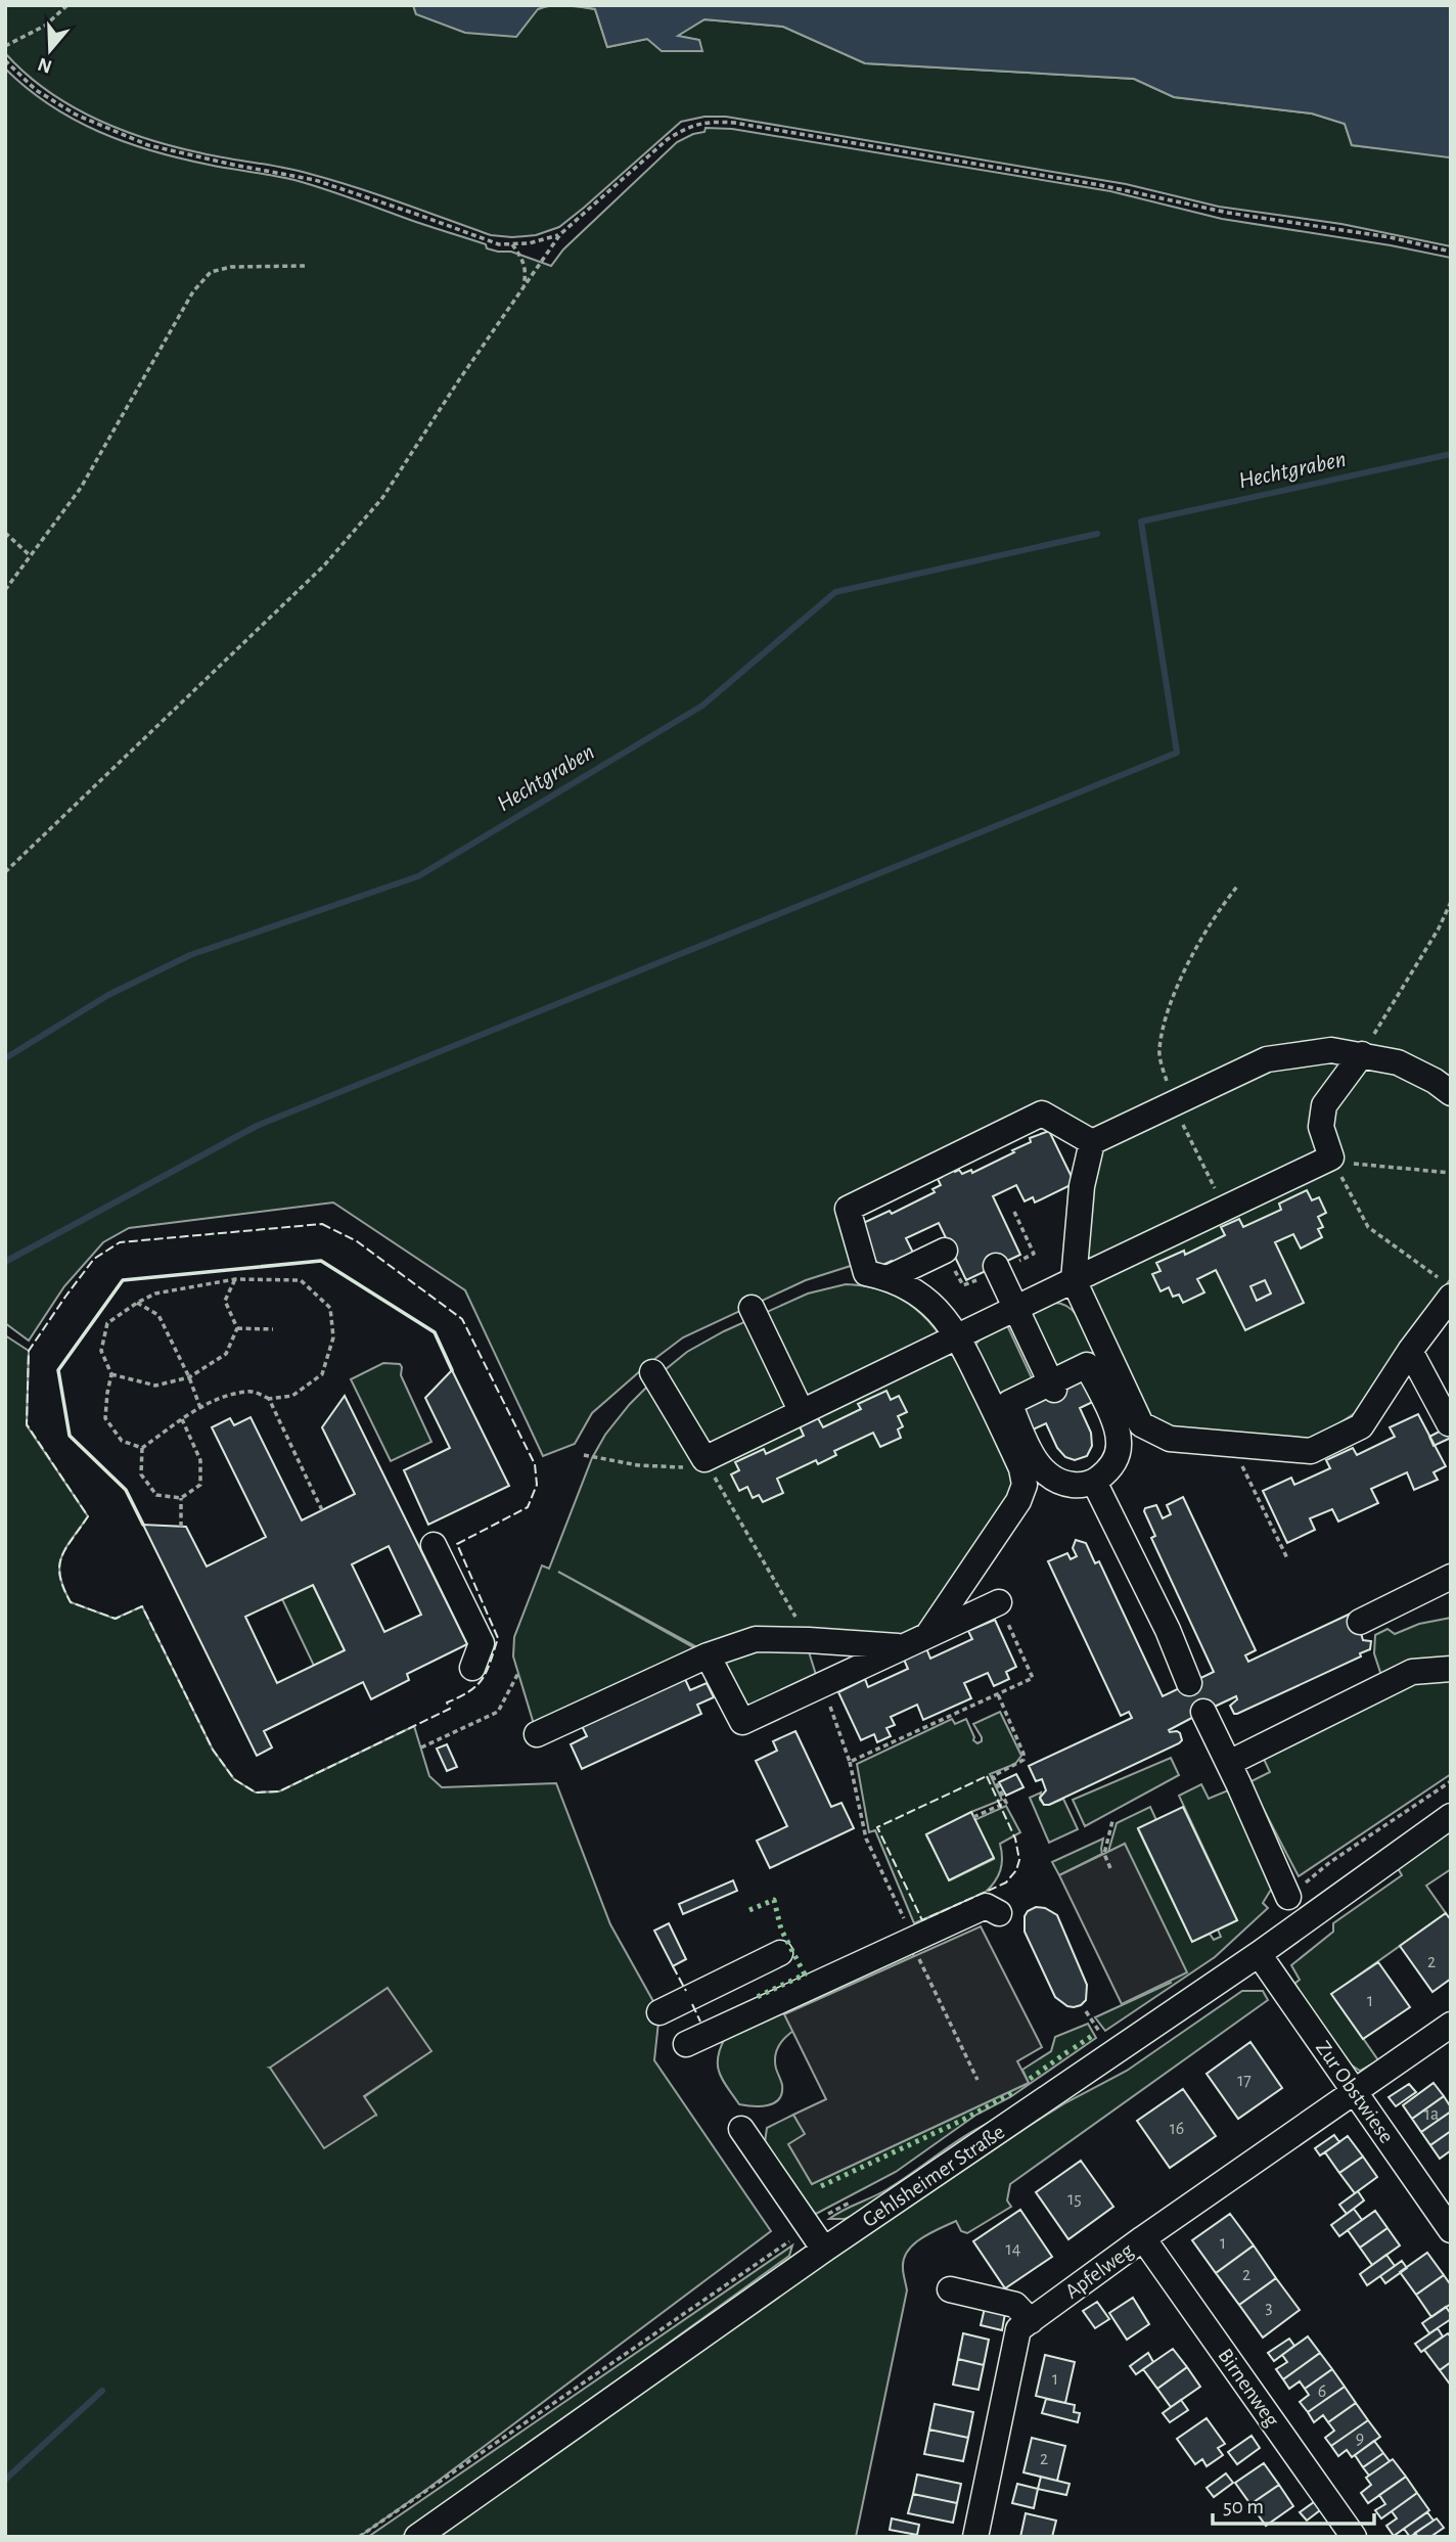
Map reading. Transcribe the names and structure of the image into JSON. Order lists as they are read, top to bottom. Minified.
{"streets":{"street":["Zur Obstwiese","Gehlsheimer Straße","Apfelweg","Birnenweg"]},"crossings":[["Zur Obstwiese","Gehlsheimer Straße"],["Zur Obstwiese","Apfelweg"],["Apfelweg","Birnenweg"]],"water":["Hechtgraben"],"house_numbers":["2","1","17","1a","16","15","1","14","2","3","1","6","9","2"],"scale_bar":"50 m","north":"bottom"}
